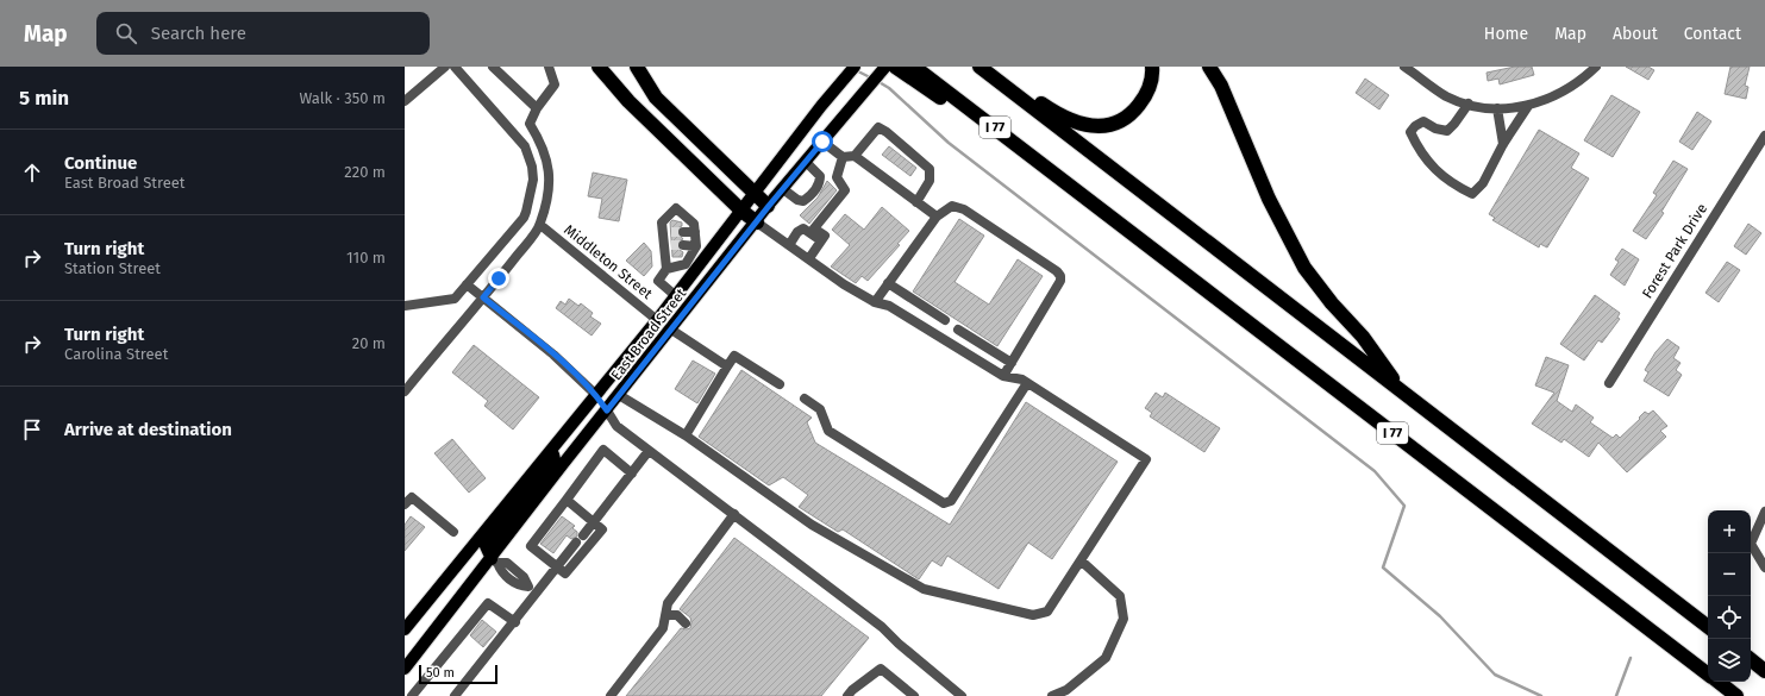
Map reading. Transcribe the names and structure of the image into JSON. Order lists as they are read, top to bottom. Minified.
{"streets":{"highway":["I 77"],"main road":["East Broad Street"],"street":["Forest Park Drive","Middleton Street"]},"crossings":[["Middleton Street","East Broad Street"]],"scale_bar":"50 m","page":{"header":"Map","search":"Search here","nav":["Home","Map","About","Contact"],"heading":["5 min","Walk · 350 m"],"list":[["Continue","East Broad Street","220 m"],["Turn right","Station Street","110 m"],["Turn right","Carolina Street","20 m"],"Arrive at destination"],"map_buttons":["+","−"],"scale":"50 m"}}
